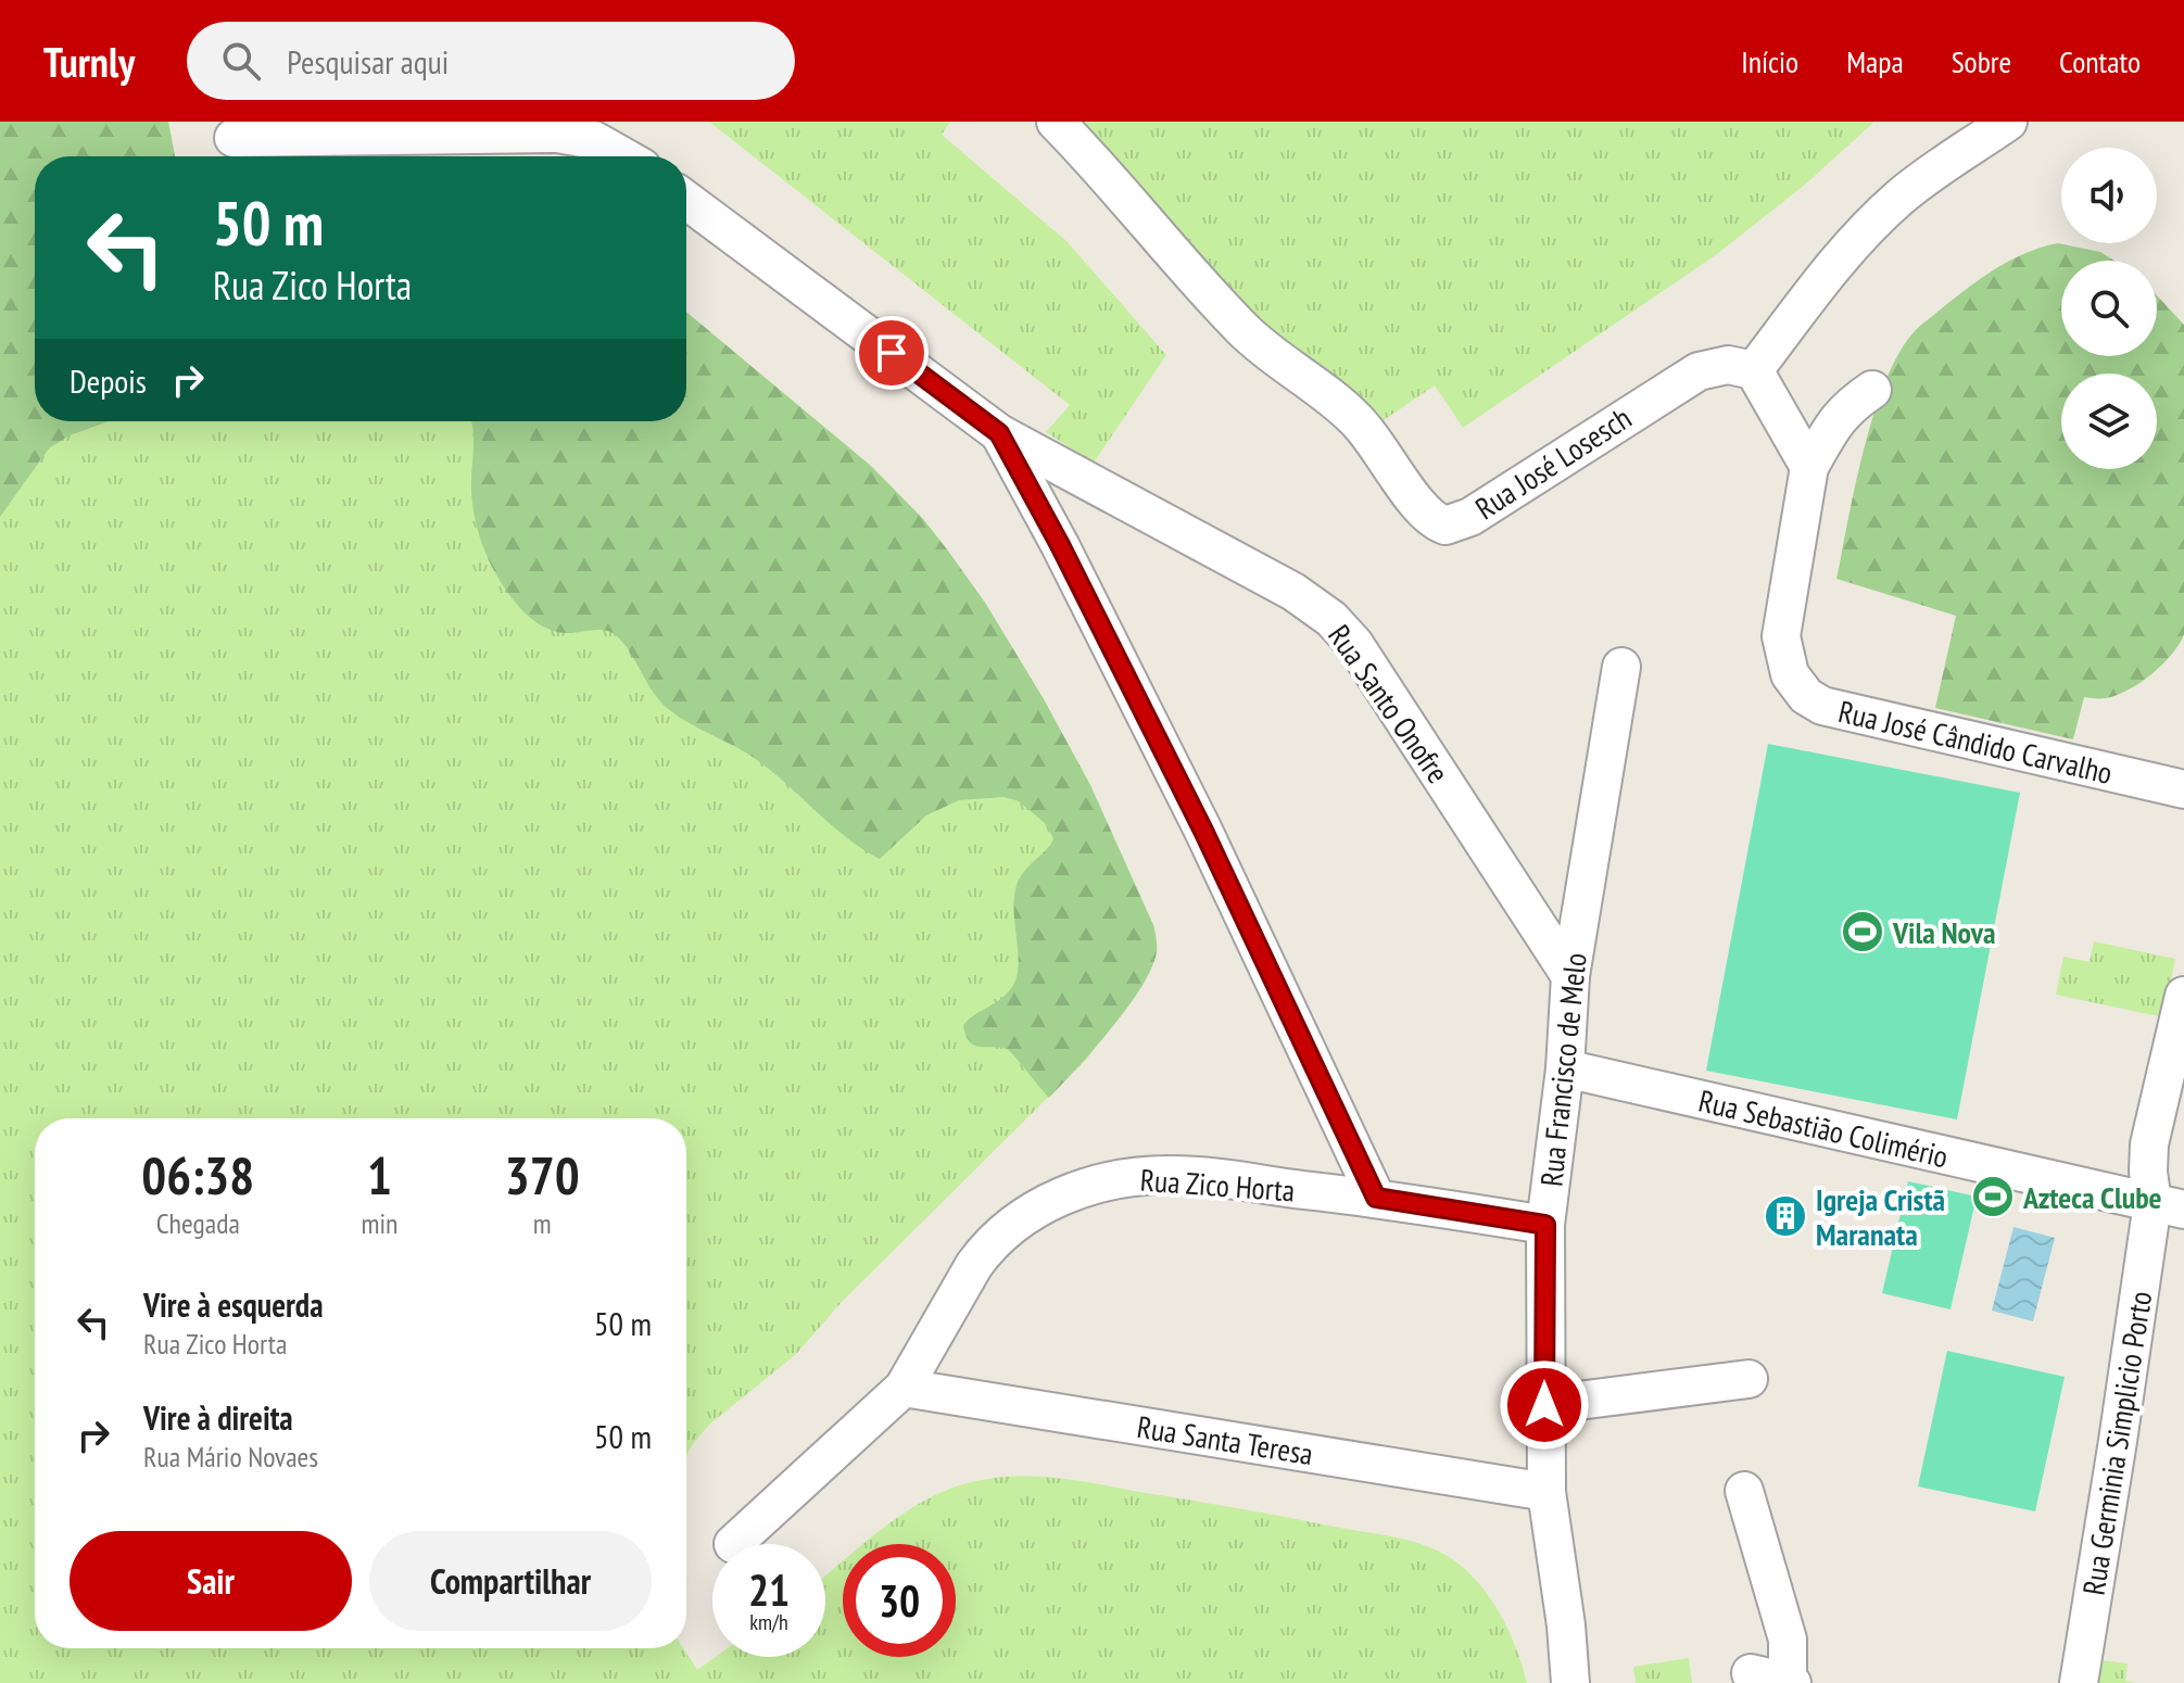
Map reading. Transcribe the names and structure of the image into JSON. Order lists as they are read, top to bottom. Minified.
{"streets":{"street":["Rua José Losesch","Rua Santo Onofre","Rua José Cândido Carvalho","Rua Francisco de Melo","Rua Sebastião Colimério","Rua Zico Horta","Rua Santa Teresa","Rua Germinia Simplicio Porto"]},"crossings":[["Rua Santo Onofre","Rua Francisco de Melo"],["Rua Francisco de Melo","Rua Sebastião Colimério"],["Rua Francisco de Melo","Rua Zico Horta"],["Rua Francisco de Melo","Rua Santa Teresa"],["Rua Sebastião Colimério","Rua Germinia Simplicio Porto"],["Rua Zico Horta","Rua Santa Teresa"]],"places":{"sports":["Vila Nova","Azteca Clube"],"building":["Igreja Cristã Maranata"]},"page":{"header":"Turnly","search":"Pesquisar aqui","nav":["Início","Mapa","Sobre","Contato"],"turn":["50 m","Rua Zico Horta"],"then":"Depois","eta":["06:38","Chegada","1","min","370","m"],"list":[{"name":"Vire à esquerda","note":"Rua Zico Horta","value":"50 m"},{"name":"Vire à direita","note":"Rua Mário Novaes","value":"50 m"}],"buttons":["Sair","Compartilhar"],"speed":"21 km/h","limit":"30"}}
